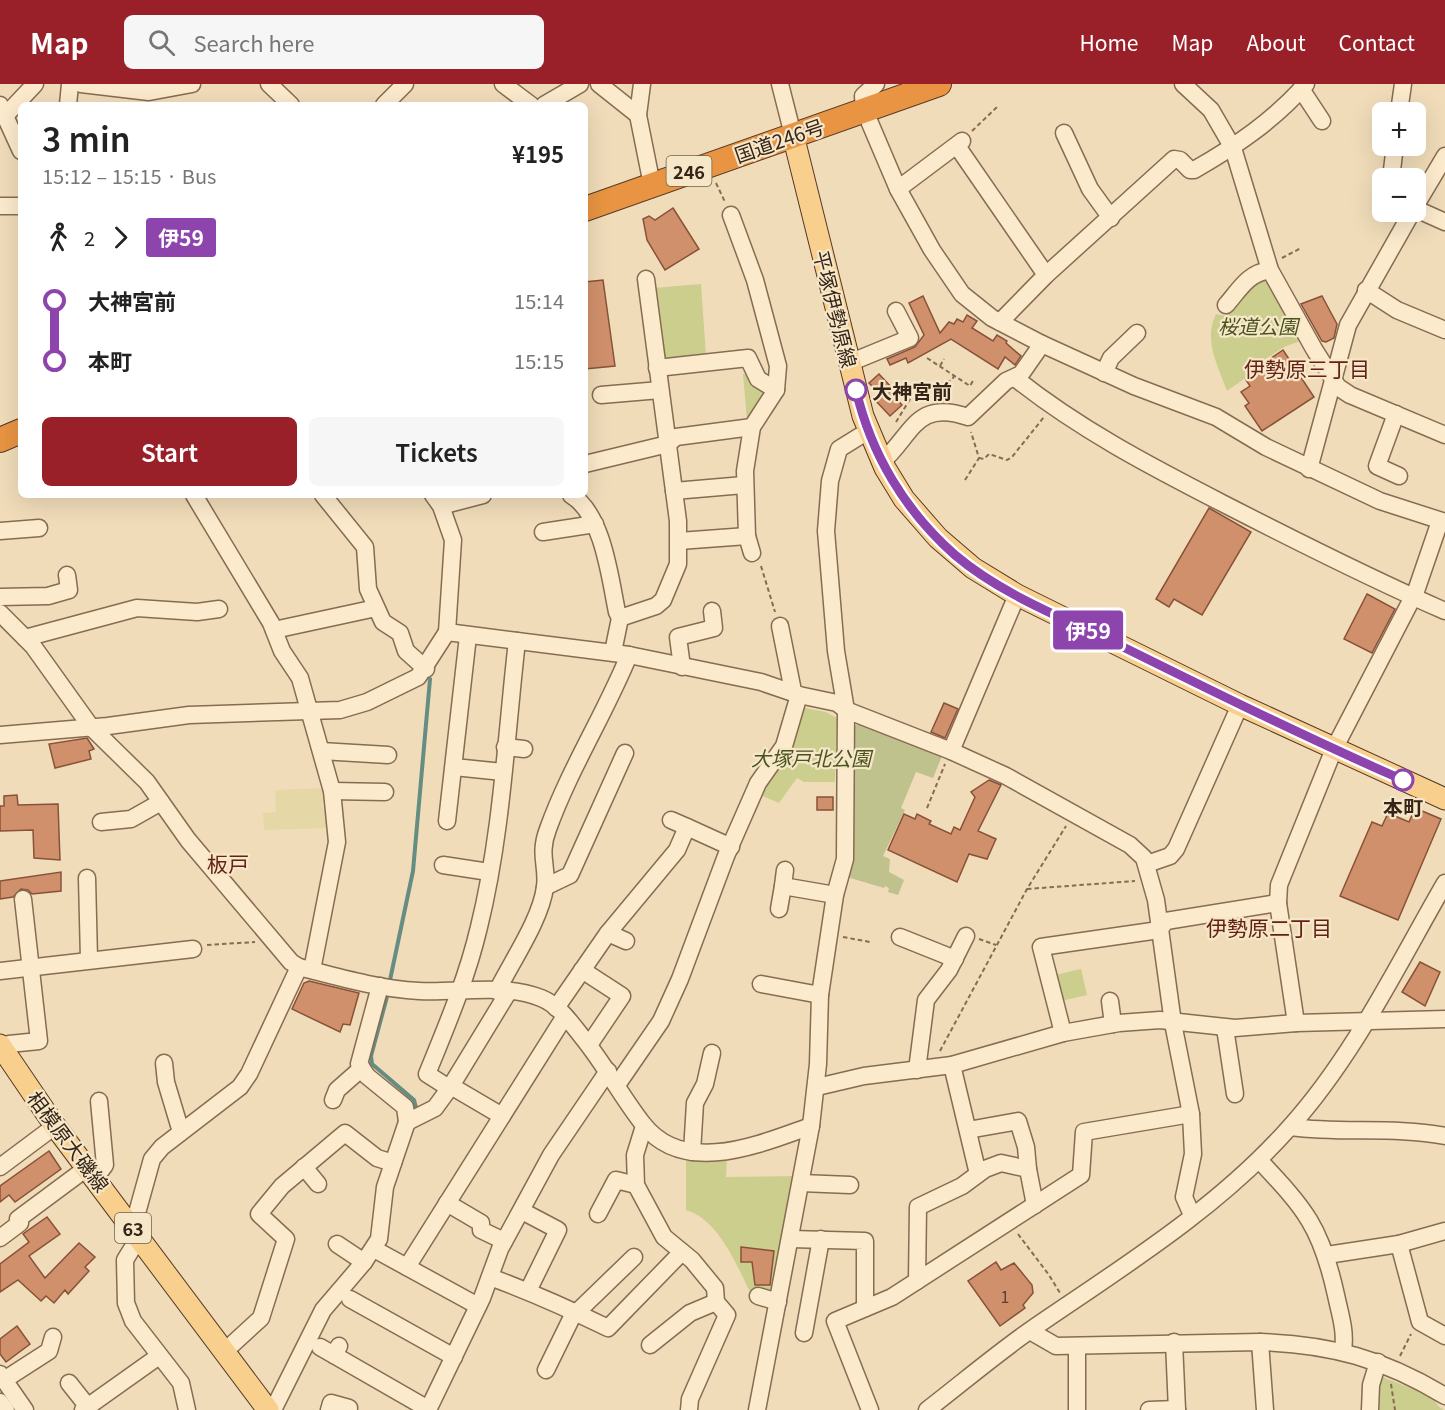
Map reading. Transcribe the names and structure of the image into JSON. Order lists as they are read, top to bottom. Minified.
{"streets":{"highway":["国道246号","246"],"main road":["平塚伊勢原線","相模原大磯線","63"]},"crossings":[["国道246号","平塚伊勢原線"]],"districts":["伊勢原三丁目","板戸","伊勢原二丁目"],"parks":["桜道公園","大塚戸北公園"],"places":["大神宮前","本町"],"lines":["bus line 伊59"],"house_numbers":["1"],"page":{"header":"Map","search":"Search here","nav":["Home","Map","About","Contact"],"on_map":"伊59","map_buttons":["+","−"],"heading":["3 min","15:12 – 15:15 · Bus","¥195"],"legs":["2","伊59"],"list":[{"name":"大神宮前","value":"15:14"},{"name":"本町","value":"15:15"}],"buttons":["Start","Tickets"]}}
